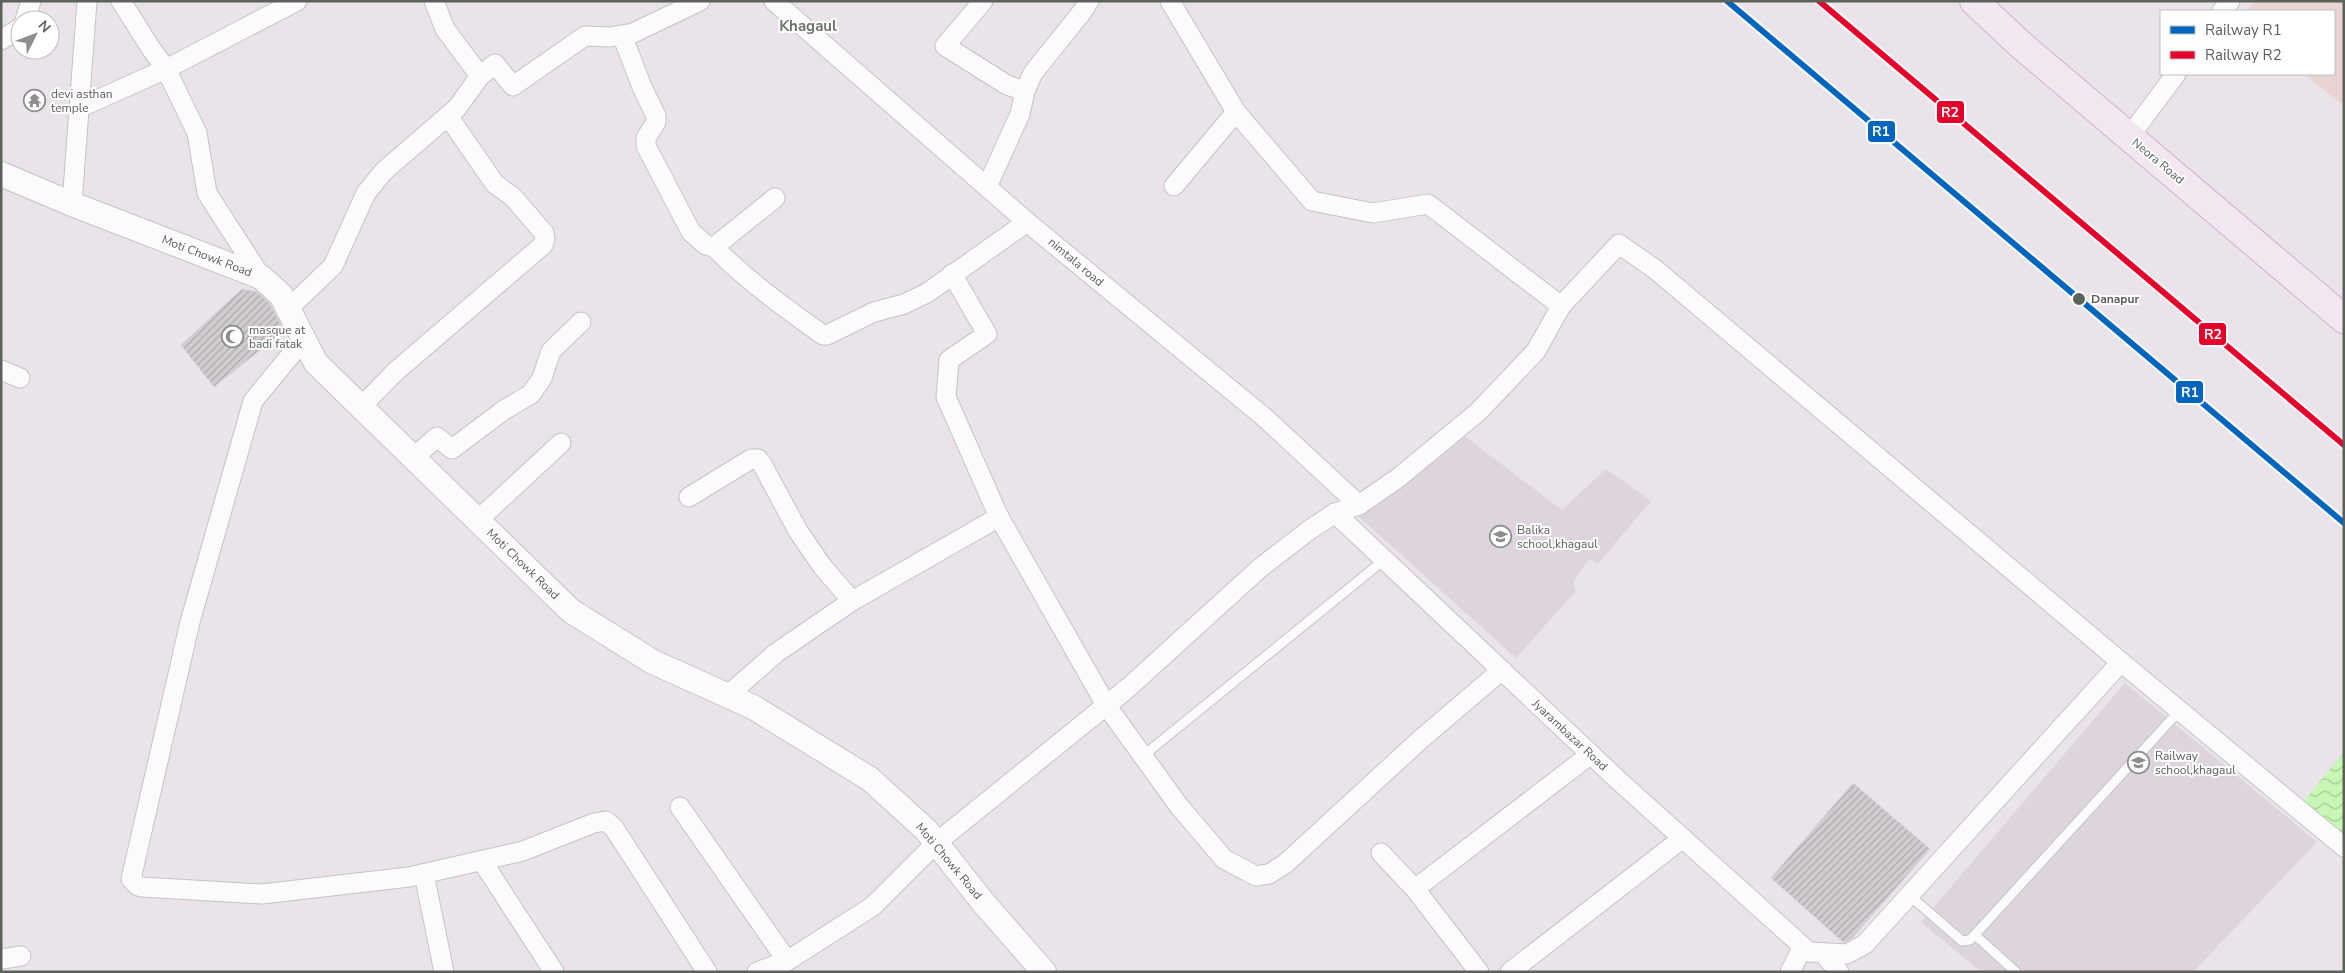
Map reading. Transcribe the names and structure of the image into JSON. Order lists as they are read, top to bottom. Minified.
{"streets":{"main road":["Neora Road"],"street":["Moti Chowk Road","nimtala road","Jyarambazar Road"]},"districts":["Khagaul"],"places":{"temple":["devi asthan temple"],"other":["Danapur"],"mosque":["masque at badi fatak"],"school or university":["Balika school,khagaul","Railway school,khagaul"]},"lines":["rail line R1","rail line R2"],"legend":["Railway R1","Railway R2"],"north":"top right"}
